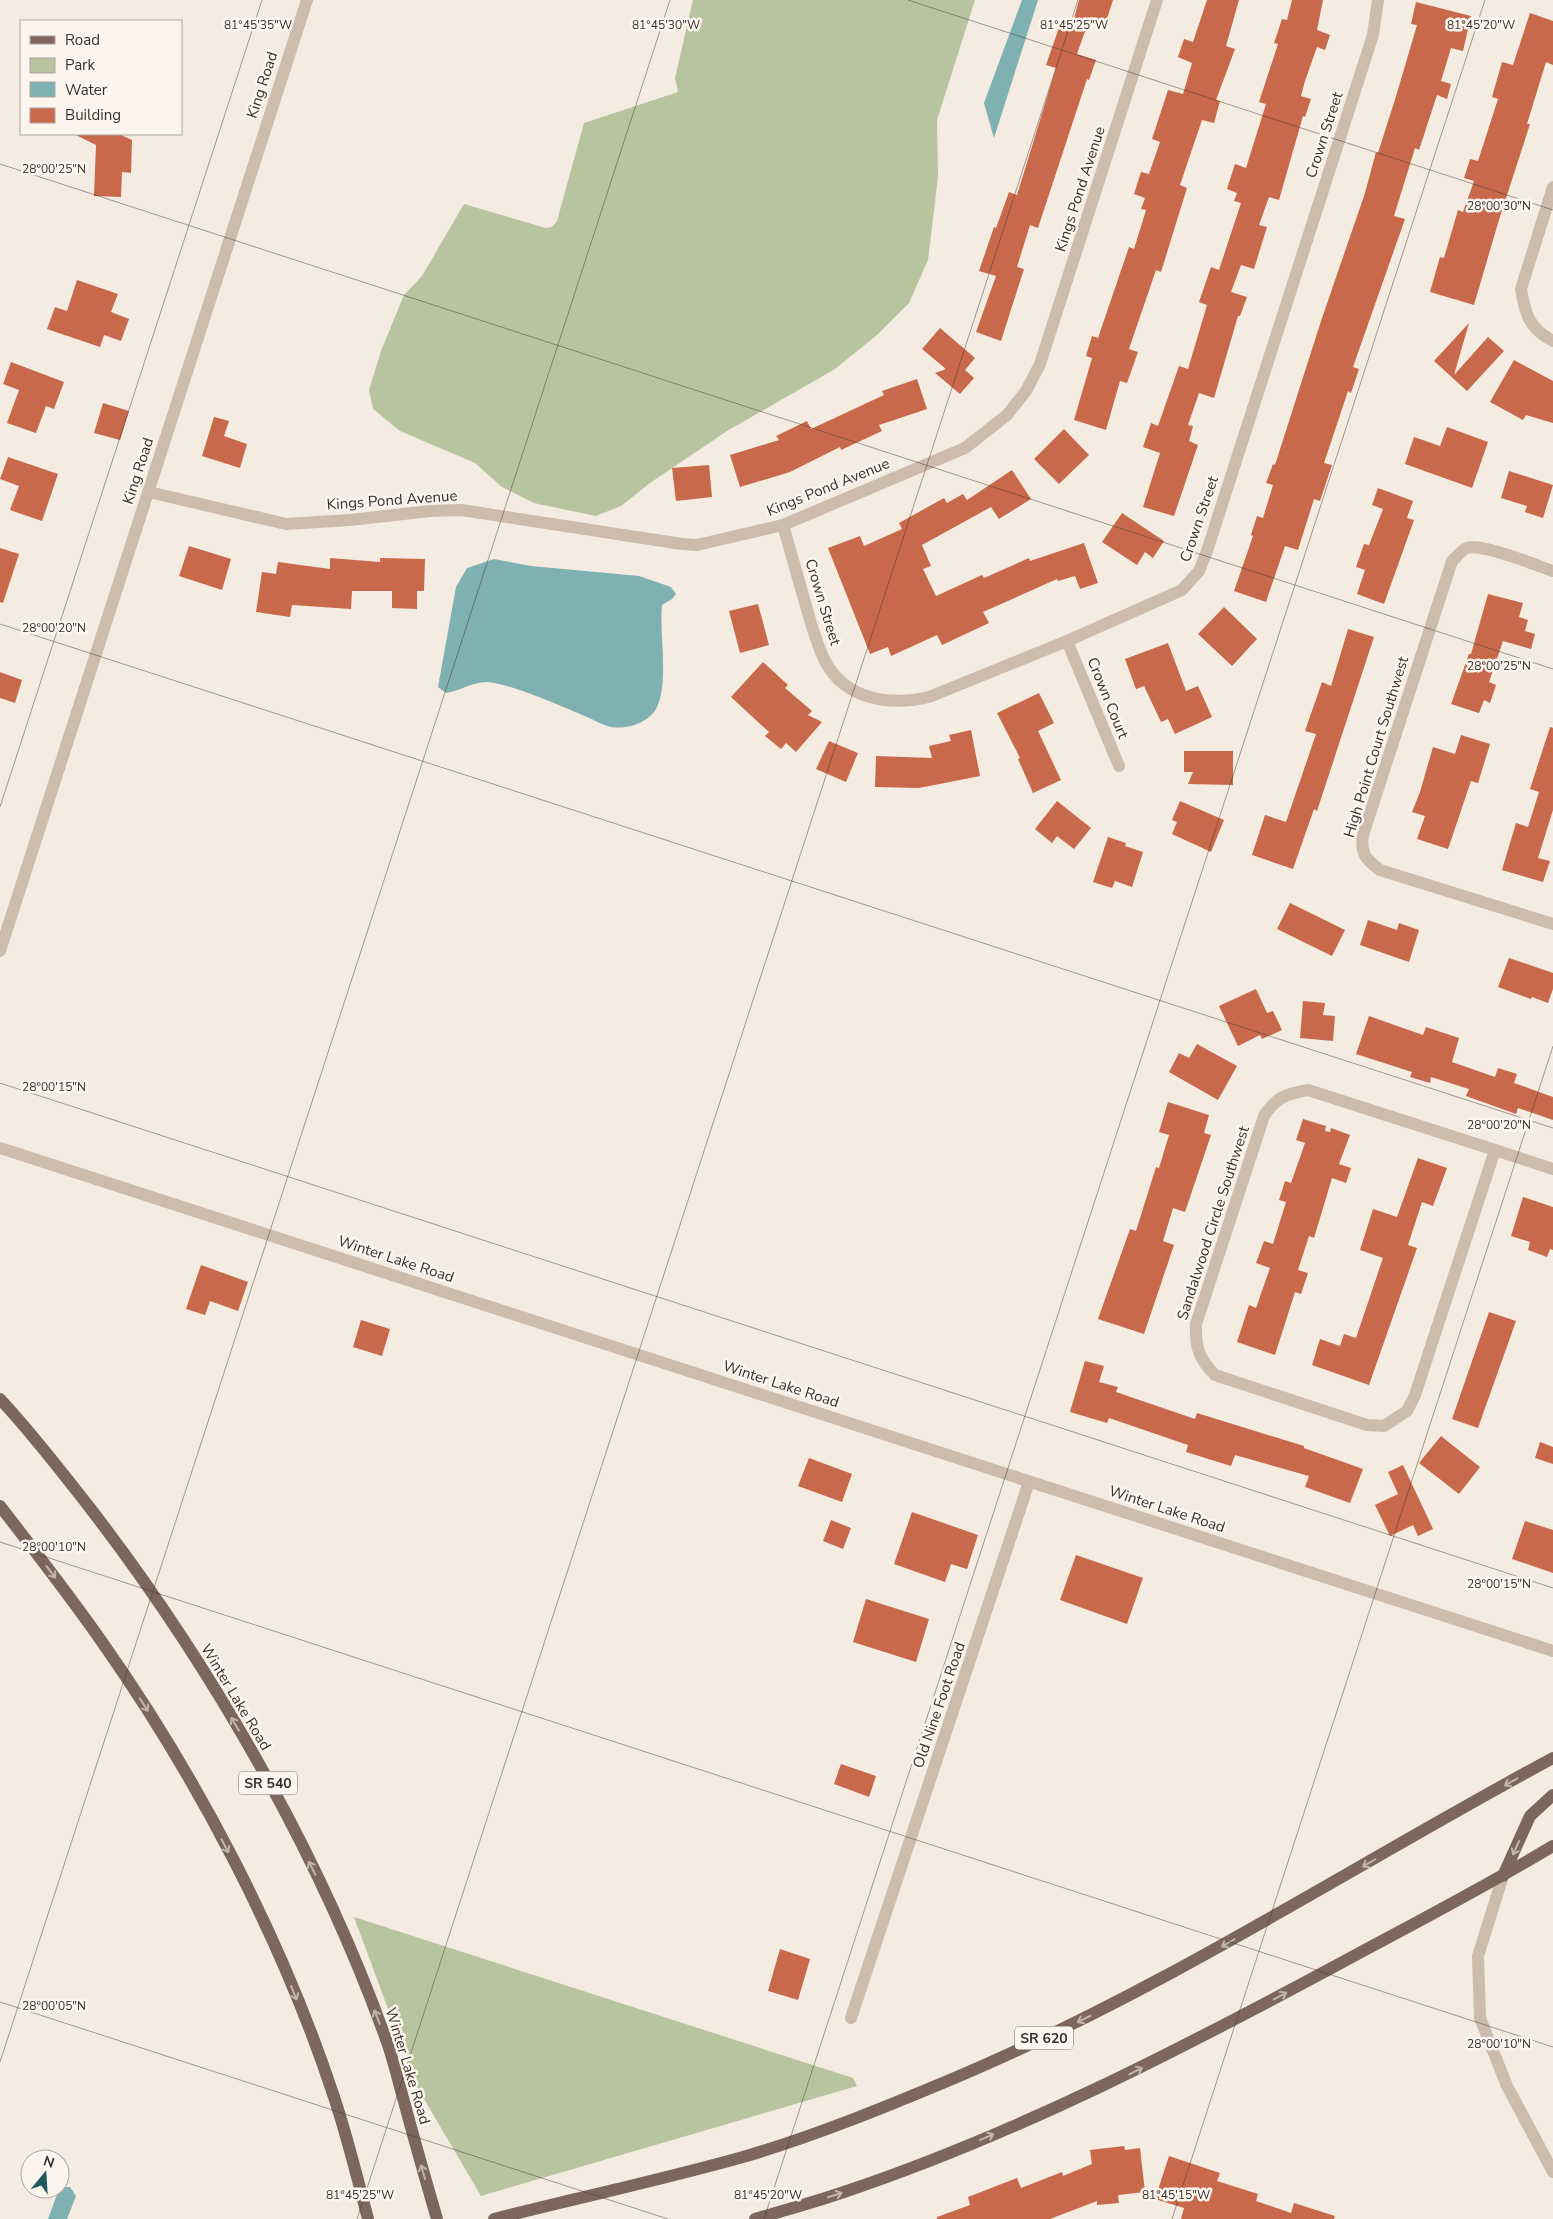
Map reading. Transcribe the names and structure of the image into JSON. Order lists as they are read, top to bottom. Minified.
{"streets":{"main road":["Winter Lake Road","SR 540","SR 620"],"street":["King Road","Crown Street","Kings Pond Avenue","Crown Court","High Point Court Southwest","Sandalwood Circle Southwest","Old Nine Foot Road"]},"crossings":[["King Road","Kings Pond Avenue"],["Crown Street","Kings Pond Avenue"],["Crown Street","Crown Court"],["Winter Lake Road","Old Nine Foot Road"]],"one_way":["Winter Lake Road"],"legend":["Road","Park","Water","Building"],"north":"top","coordinates":["81°45'35\"W","81°45'30\"W","81°45'25\"W","81°45'20\"W","28°00'25\"N","28°00'30\"N","28°00'20\"N","28°00'15\"N","28°00'10\"N","28°00'05\"N","81°45'15\"W"]}
